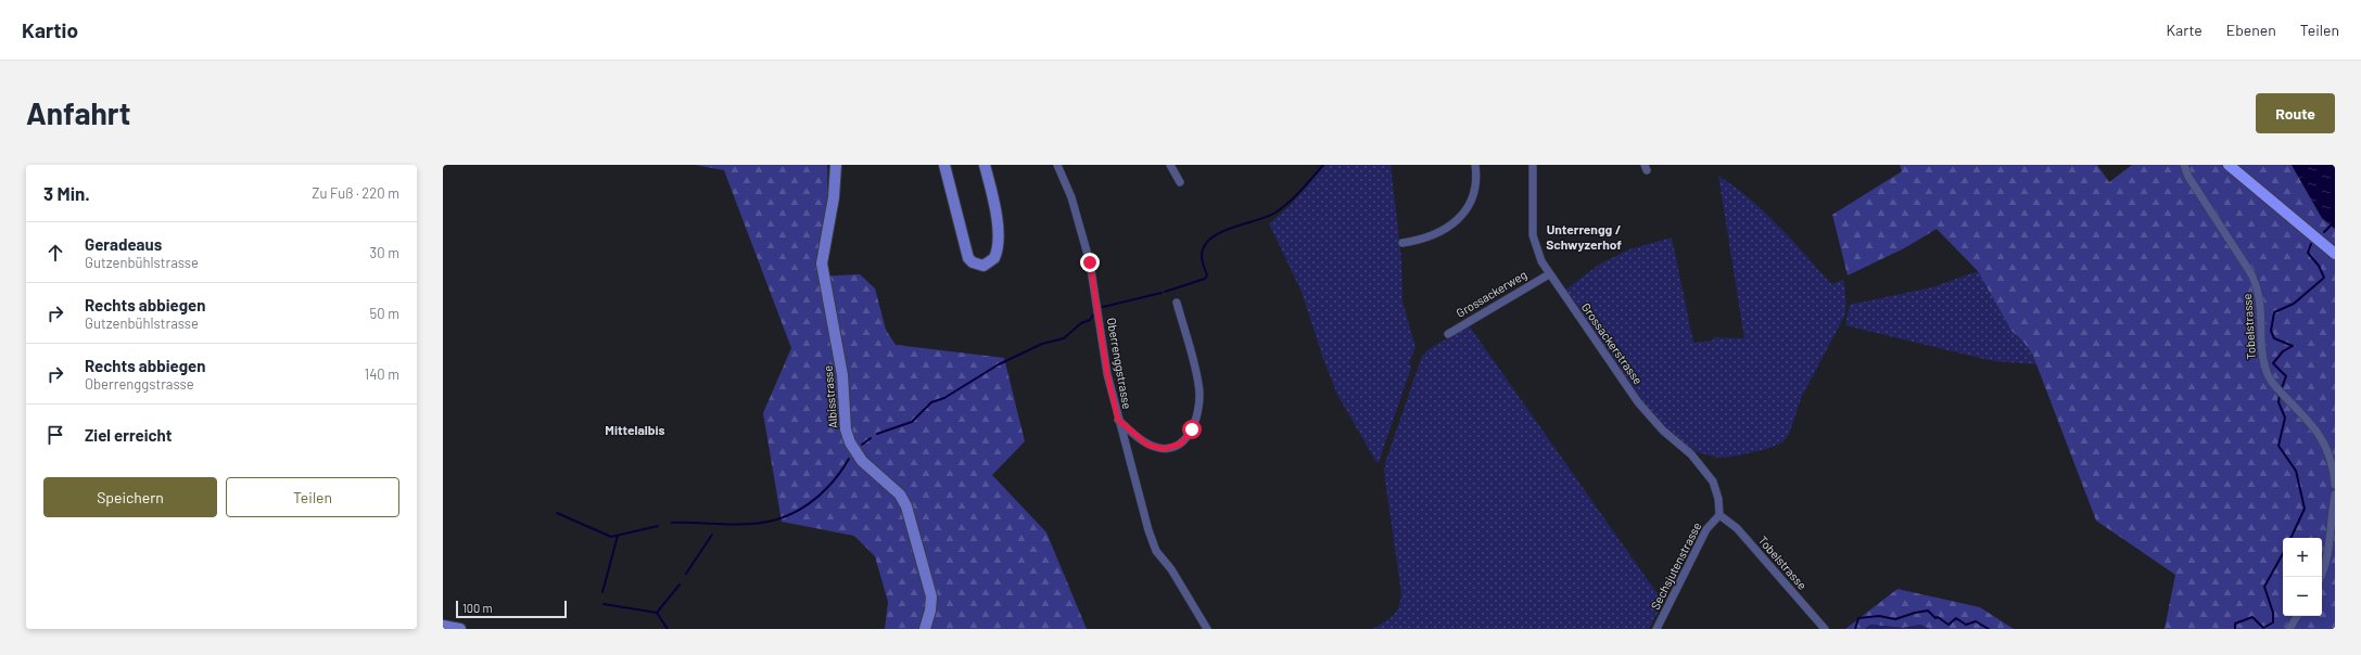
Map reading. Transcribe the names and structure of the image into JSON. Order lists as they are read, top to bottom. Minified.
{"streets":{"main road":["Albisstrasse"],"street":["Grossackerweg","Tobelstrasse","Grossackerstrasse","Oberrenggstrasse","Sechsjutenstrasse"]},"crossings":[["Grossackerweg","Grossackerstrasse"],["Tobelstrasse","Grossackerstrasse"],["Tobelstrasse","Sechsjutenstrasse"],["Grossackerstrasse","Sechsjutenstrasse"]],"districts":["Unterrengg / Schwyzerhof","Mittelalbis"],"scale_bar":"100 m","page":{"header":"Kartio","nav":["Karte","Ebenen","Teilen"],"buttons":["Route",["Speichern","Teilen"]],"title":"Anfahrt","heading":["3 Min.","Zu Fuß · 220 m"],"list":[["Geradeaus","Gutzenbühlstrasse","30 m"],["Rechts abbiegen","Gutzenbühlstrasse","50 m"],["Rechts abbiegen","Oberrenggstrasse","140 m"],"Ziel erreicht"],"map_buttons":["+","−"],"scale":"100 m"}}
